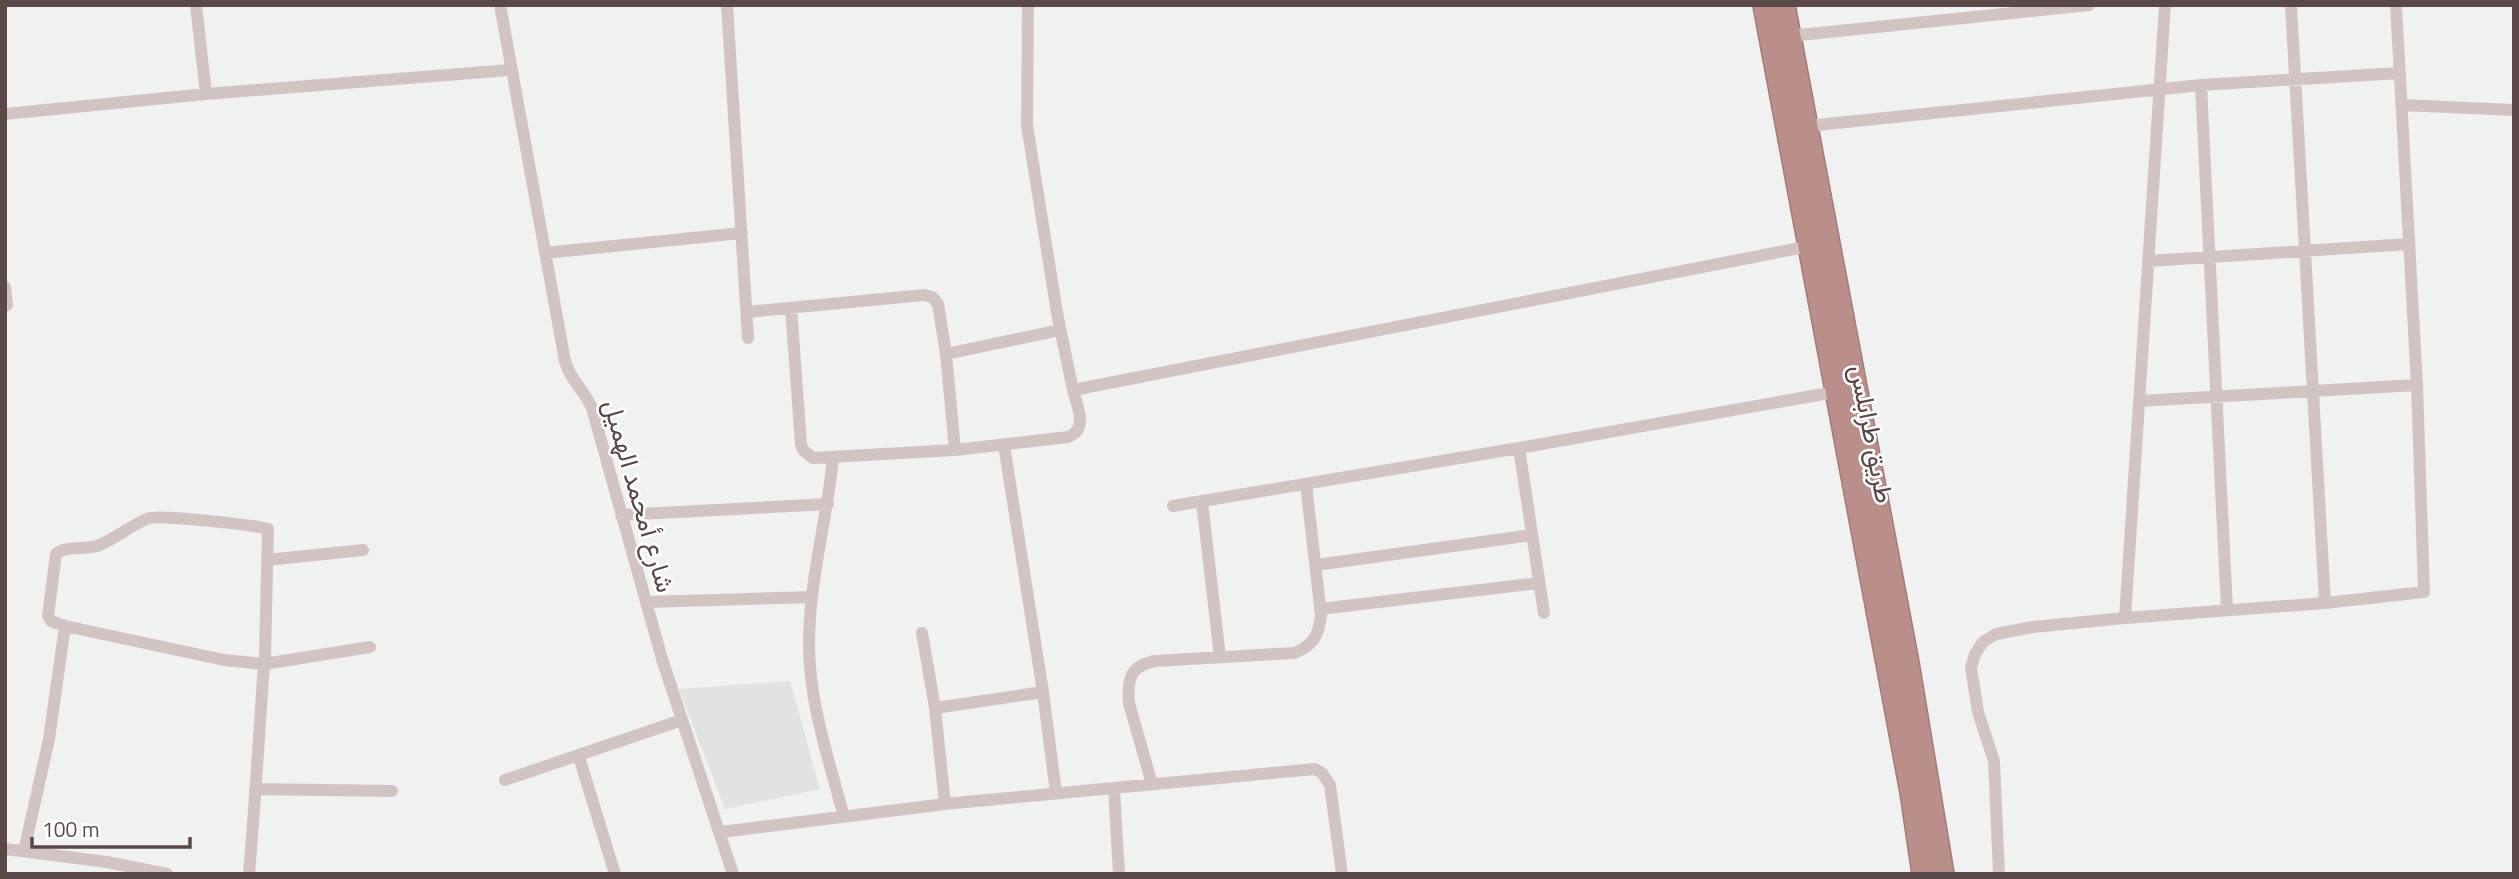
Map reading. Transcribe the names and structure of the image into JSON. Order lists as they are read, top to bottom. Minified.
{"streets":{"highway":["طريق طرابلس"],"street":["شارع أمحمد الهميل"]},"scale_bar":"100 m"}
